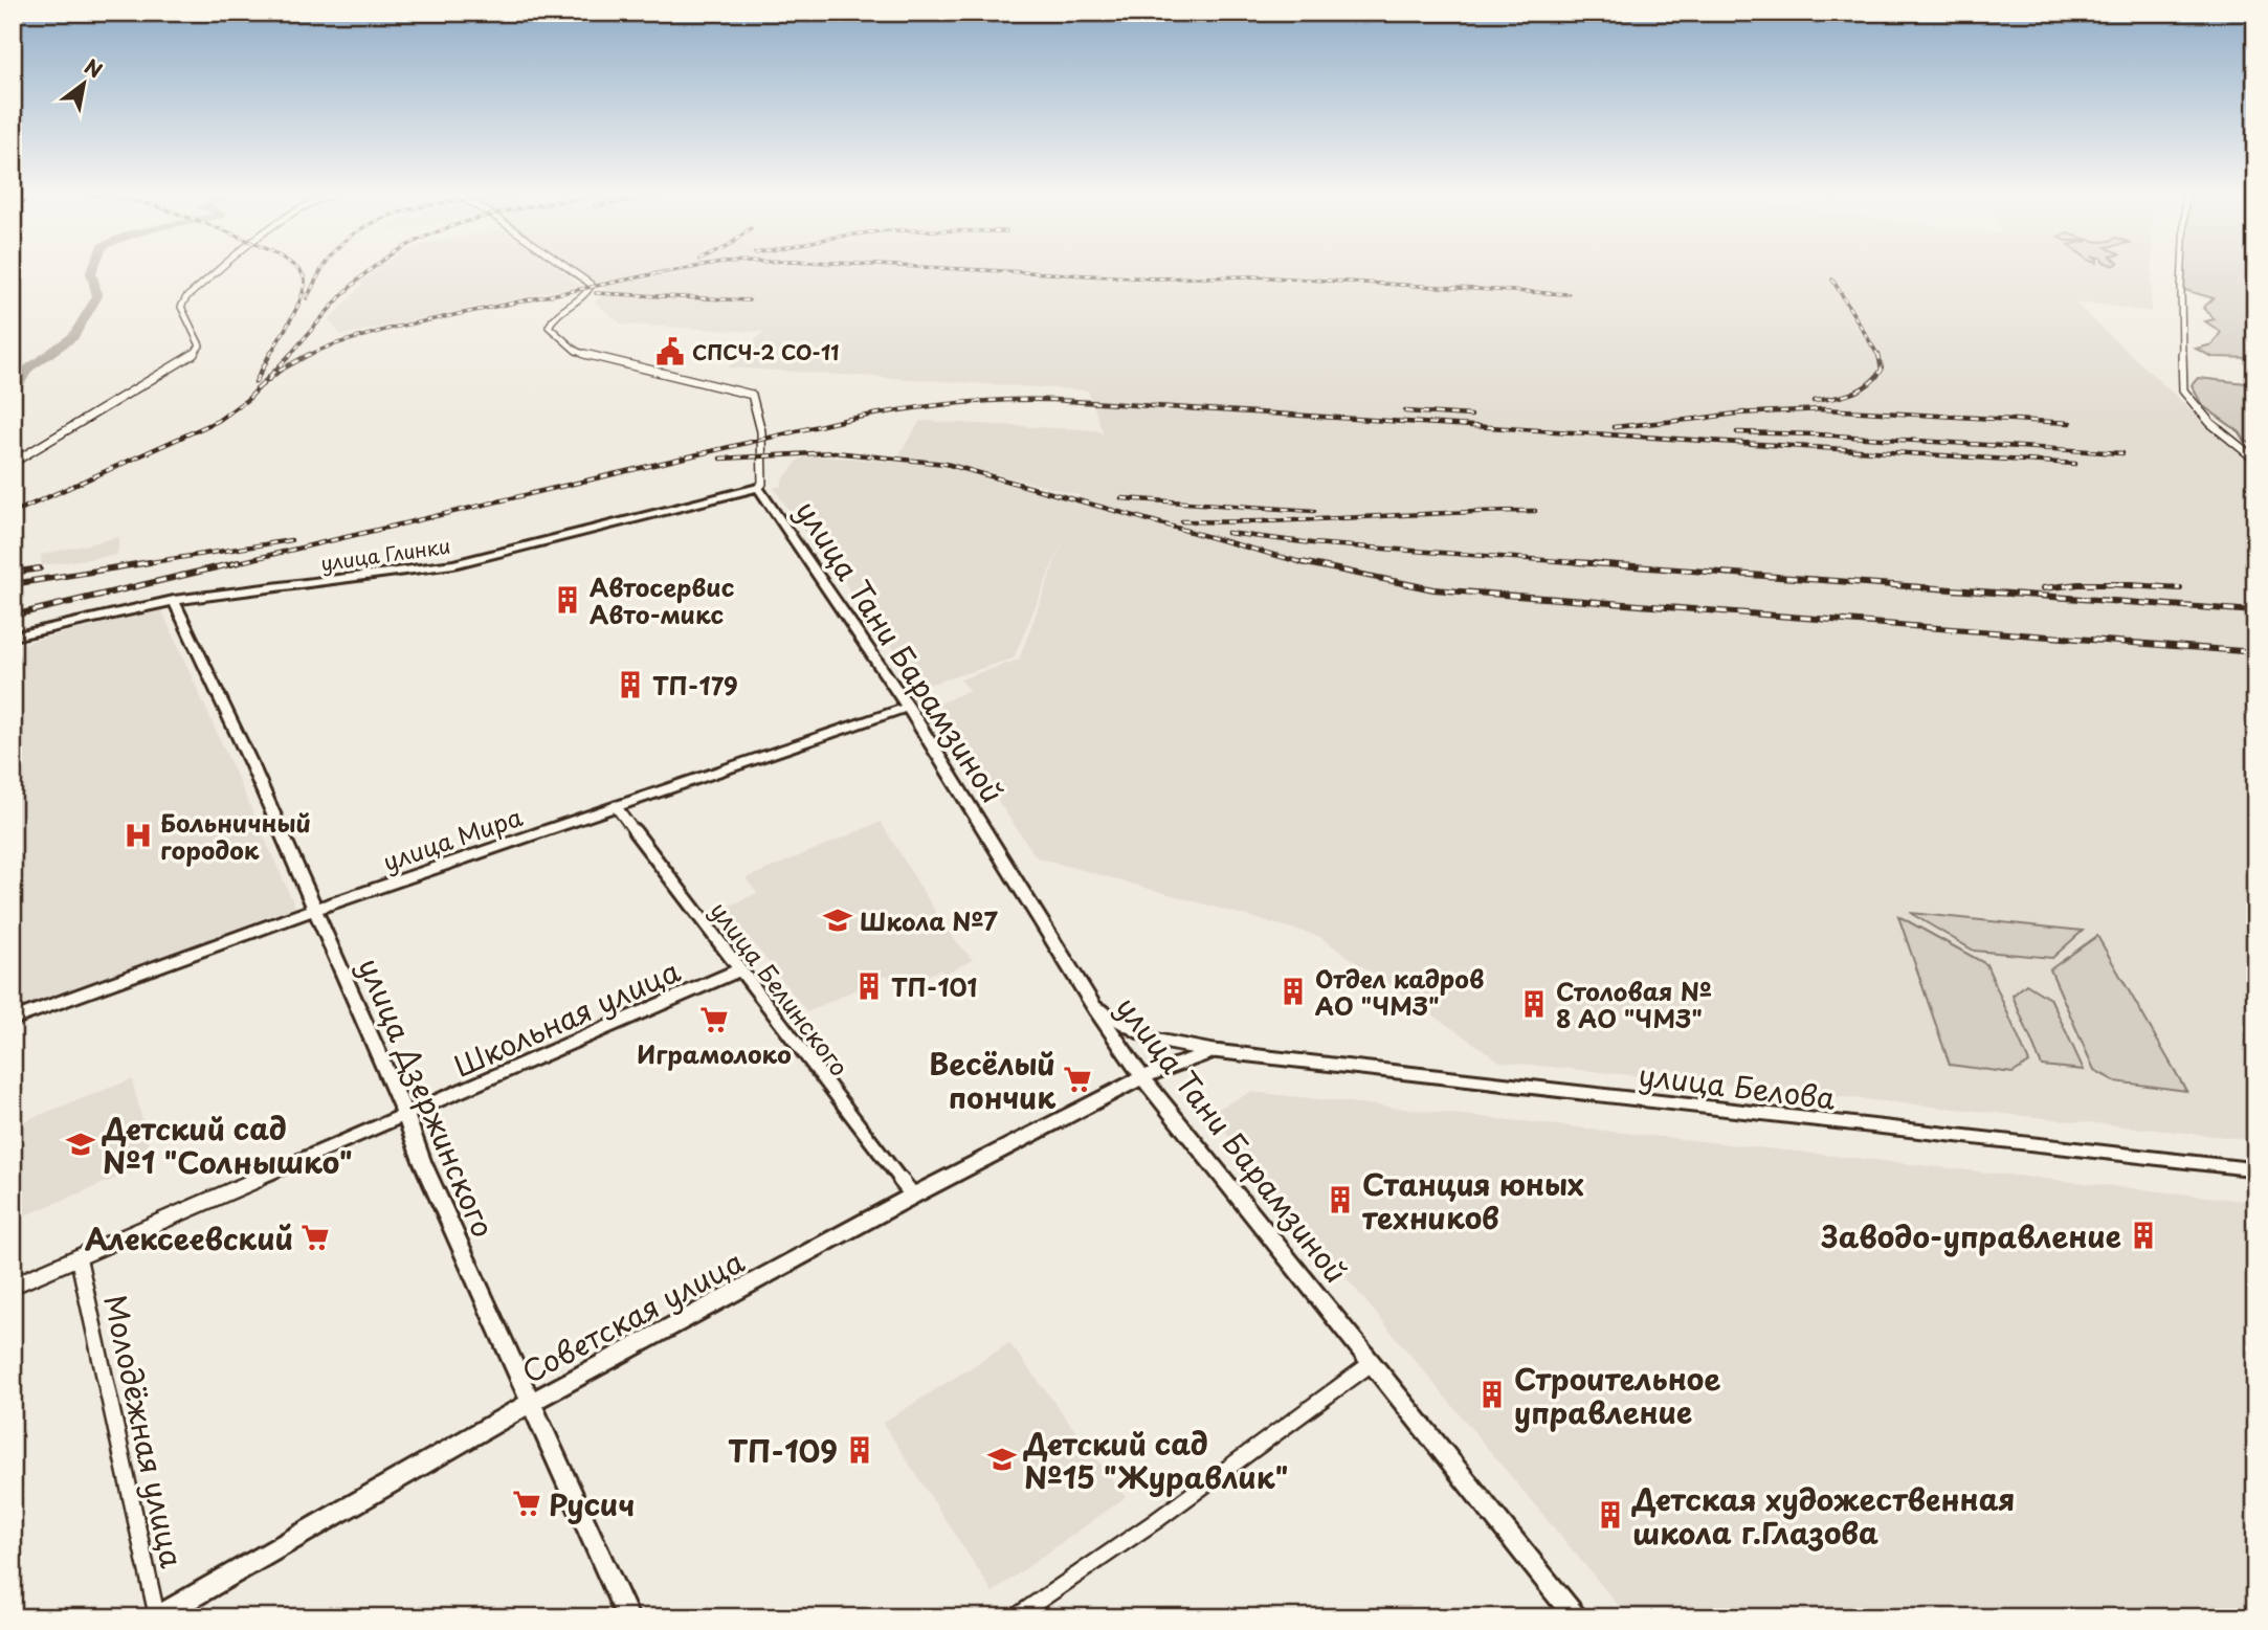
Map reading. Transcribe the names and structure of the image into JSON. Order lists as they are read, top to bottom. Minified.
{"streets":{"street":["улица Глинки","улица Тани Барамзиной","улица Мира","улица Белинского","Школьная улица","улица Белова","улица Дзержинского","Советская улица","Молодёжная улица"]},"crossings":[["улица Глинки","улица Тани Барамзиной"],["улица Глинки","улица Дзержинского"],["улица Тани Барамзиной","улица Мира"],["улица Тани Барамзиной","улица Белова"],["улица Тани Барамзиной","Советская улица"],["улица Мира","улица Белинского"],["улица Мира","улица Дзержинского"],["улица Белинского","Школьная улица"],["улица Белинского","Советская улица"],["Школьная улица","улица Дзержинского"],["Школьная улица","Молодёжная улица"],["улица Белова","Советская улица"],["улица Дзержинского","Советская улица"],["Советская улица","Молодёжная улица"]],"places":{"public building":["СПСЧ-2 СО-11"],"building":["Автосервис Авто-микс","ТП-179","ТП-101","Отдел кадров АО \"ЧМЗ\"","Столовая № 8 АО \"ЧМЗ\"","Станция юных техников","Заводо-управление","Строительное управление","ТП-109","Детская художественная школа г.Глазова"],"hospital":["Больничный городок"],"school or university":["Школа №7","Детский сад №1 \"Солнышко\"","Детский сад №15 \"Журавлик\""],"supermarket":["Играмолоко","Весёлый пончик","Алексеевский","Русич"]},"north":"top right"}
